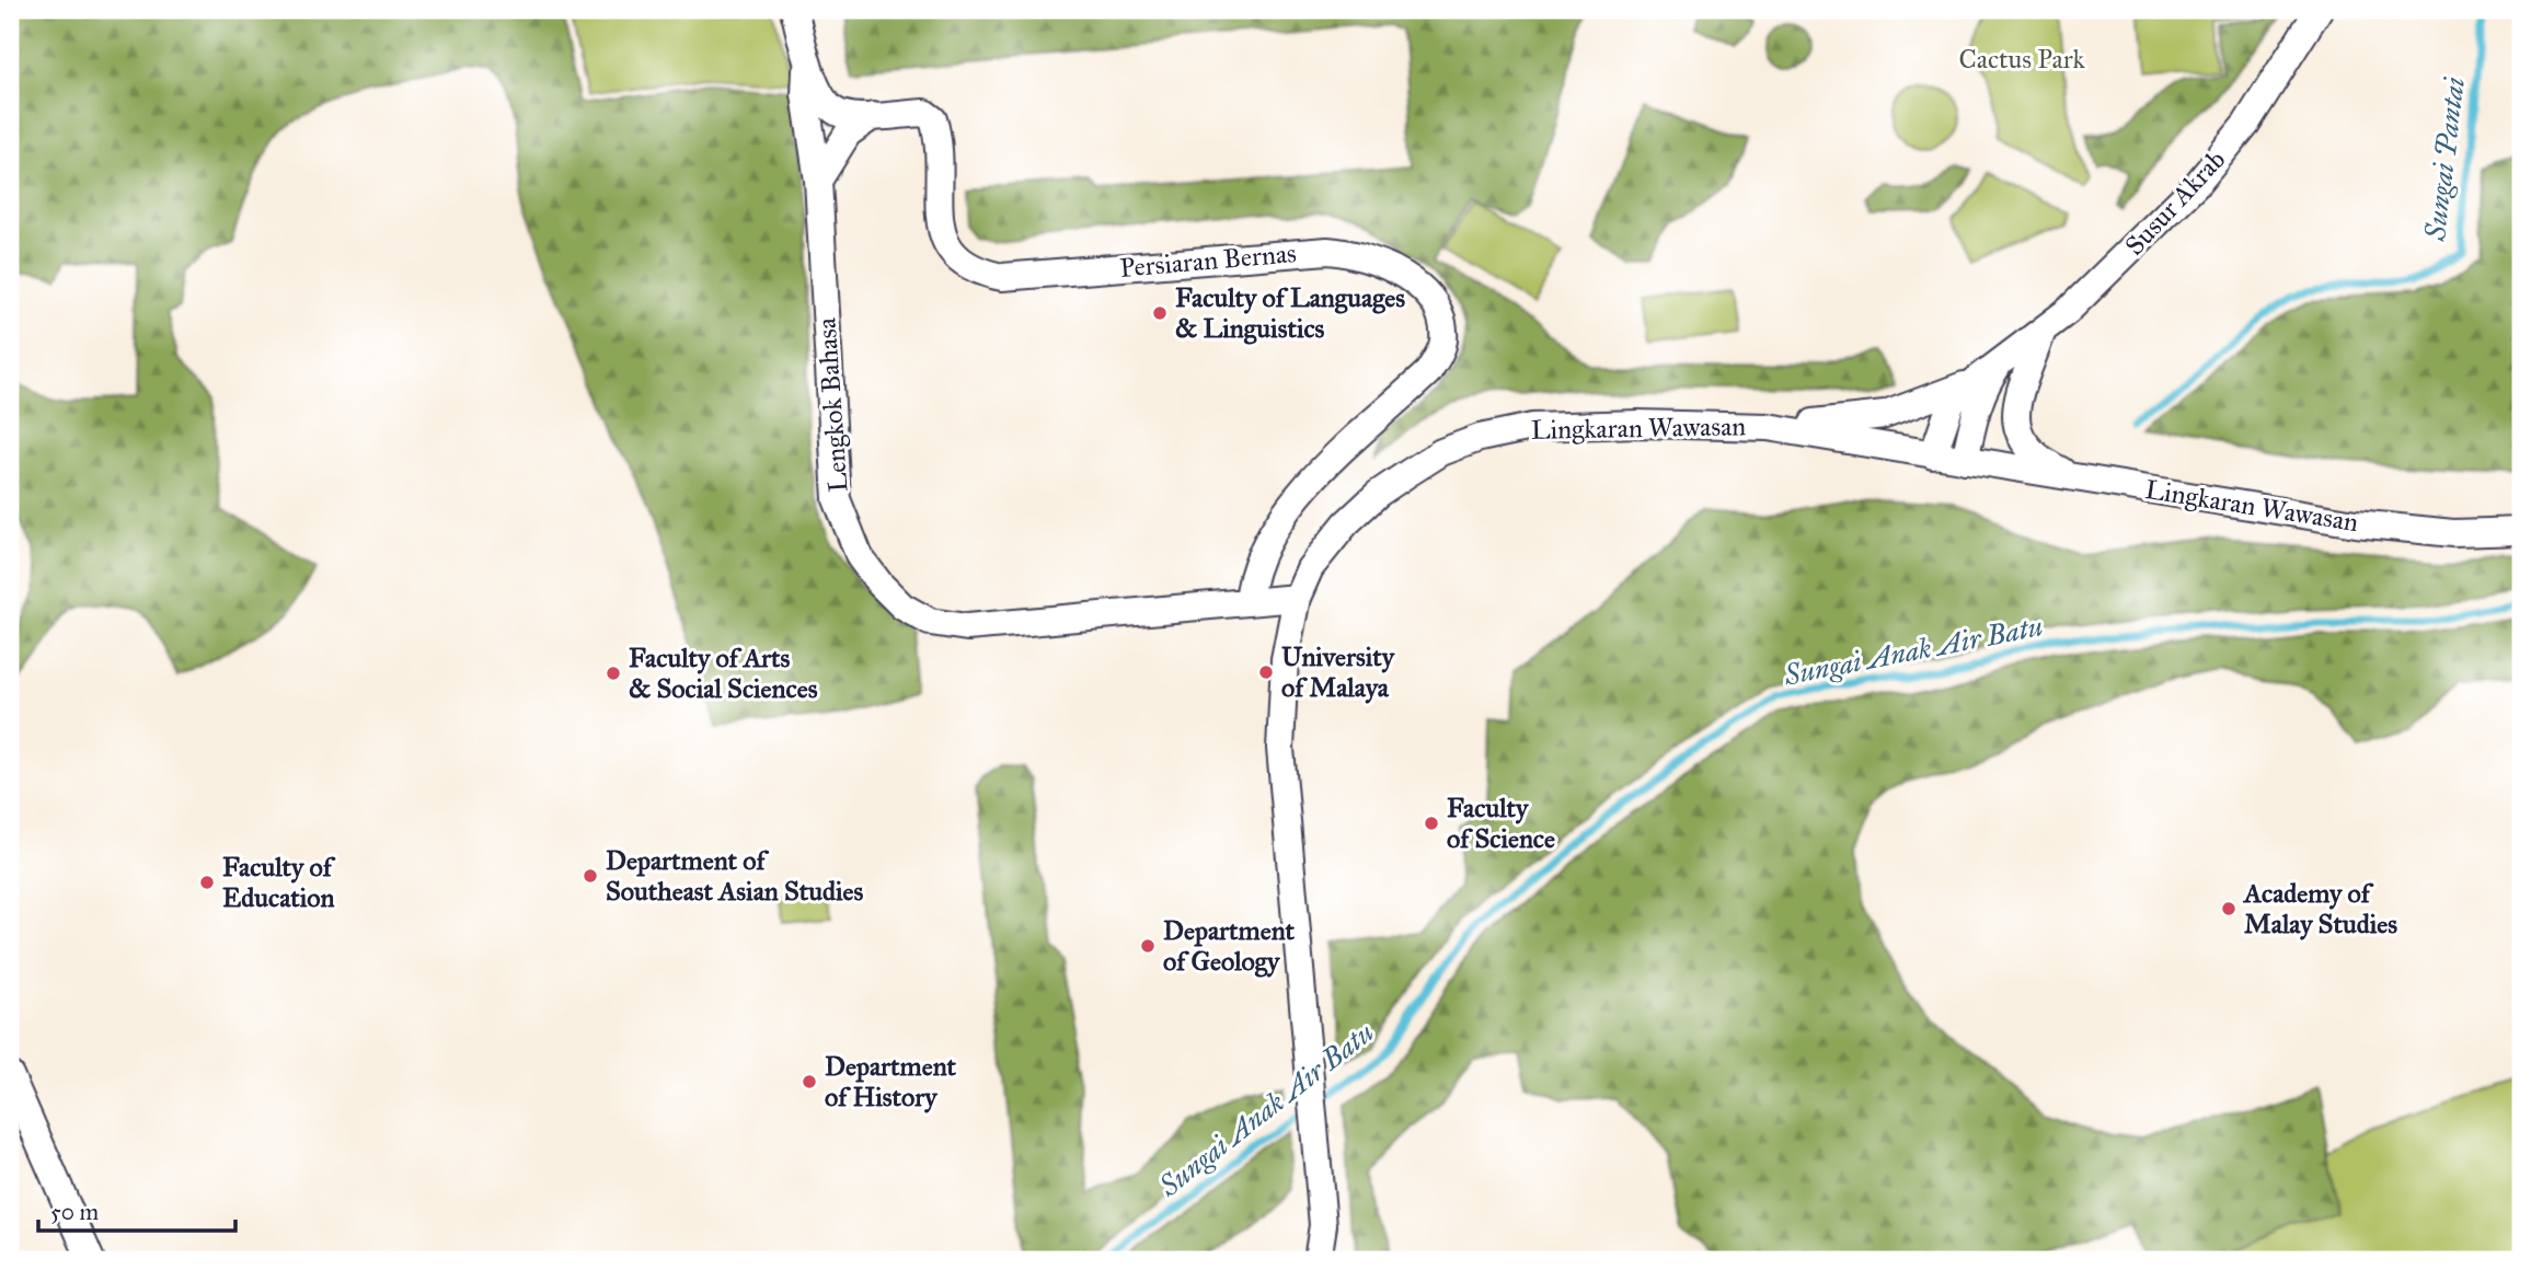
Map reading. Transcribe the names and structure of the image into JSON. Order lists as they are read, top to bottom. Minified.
{"streets":{"street":["Susur Akrab","Persiaran Bernas","Lengkok Bahasa","Lingkaran Wawasan"]},"crossings":[["Susur Akrab","Lingkaran Wawasan"],["Persiaran Bernas","Lengkok Bahasa"],["Lengkok Bahasa","Lingkaran Wawasan"]],"water":["Sungai Pantai","Sungai Anak Air Batu"],"parks":["Cactus Park"],"places":["Faculty of Languages & Linguistics","University of Malaya","Faculty of Arts & Social Sciences","Faculty of Science","Department of Southeast Asian Studies","Faculty of Education","Academy of Malay Studies","Department of Geology","Department of History"],"scale_bar":"50 m"}
